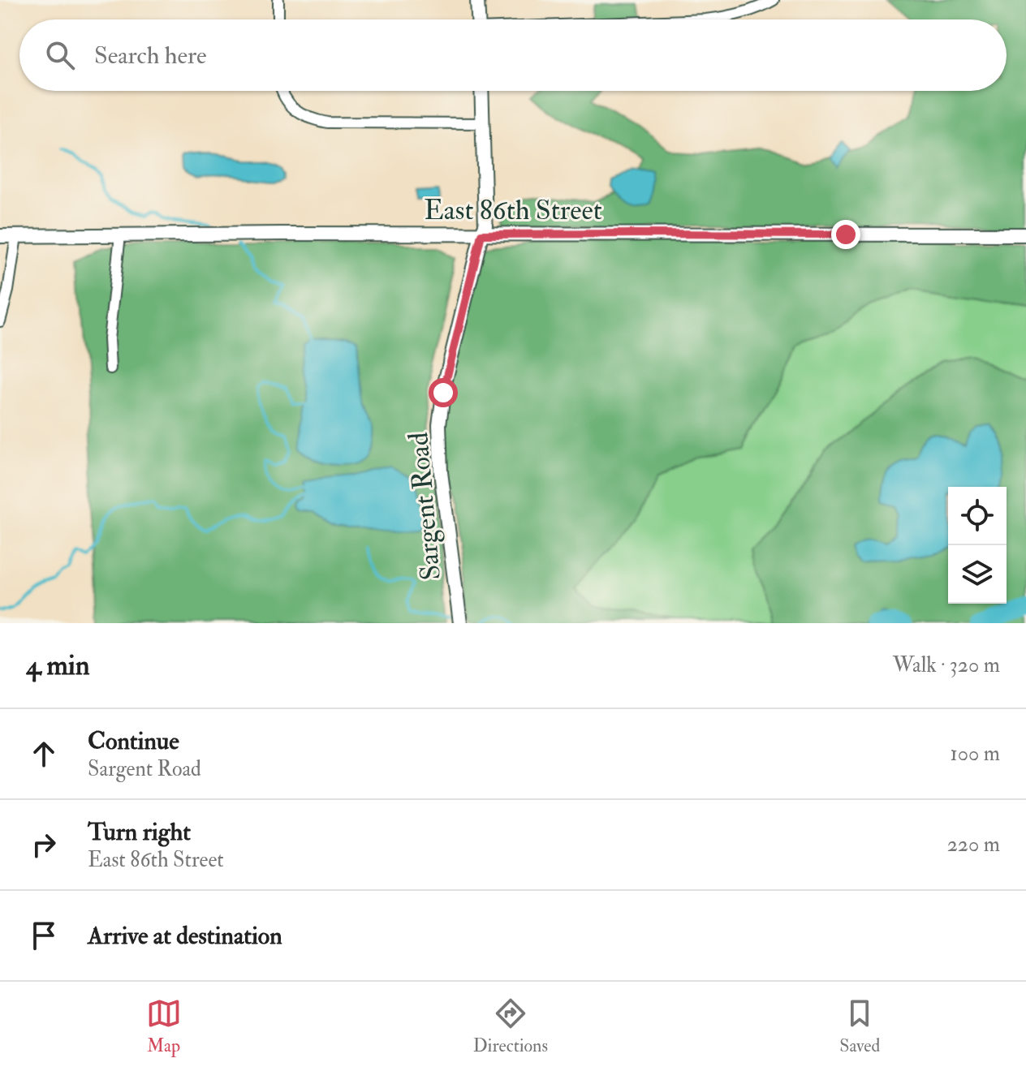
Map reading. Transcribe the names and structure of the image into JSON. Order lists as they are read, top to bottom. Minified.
{"streets":{"street":["East 86th Street","Sargent Road"]},"crossings":[["East 86th Street","Sargent Road"]],"page":{"search":"Search here","heading":["4 min","Walk · 320 m"],"list":[["Continue","Sargent Road","100 m"],["Turn right","East 86th Street","220 m"],"Arrive at destination"],"nav":["Map","Directions","Saved"]}}
